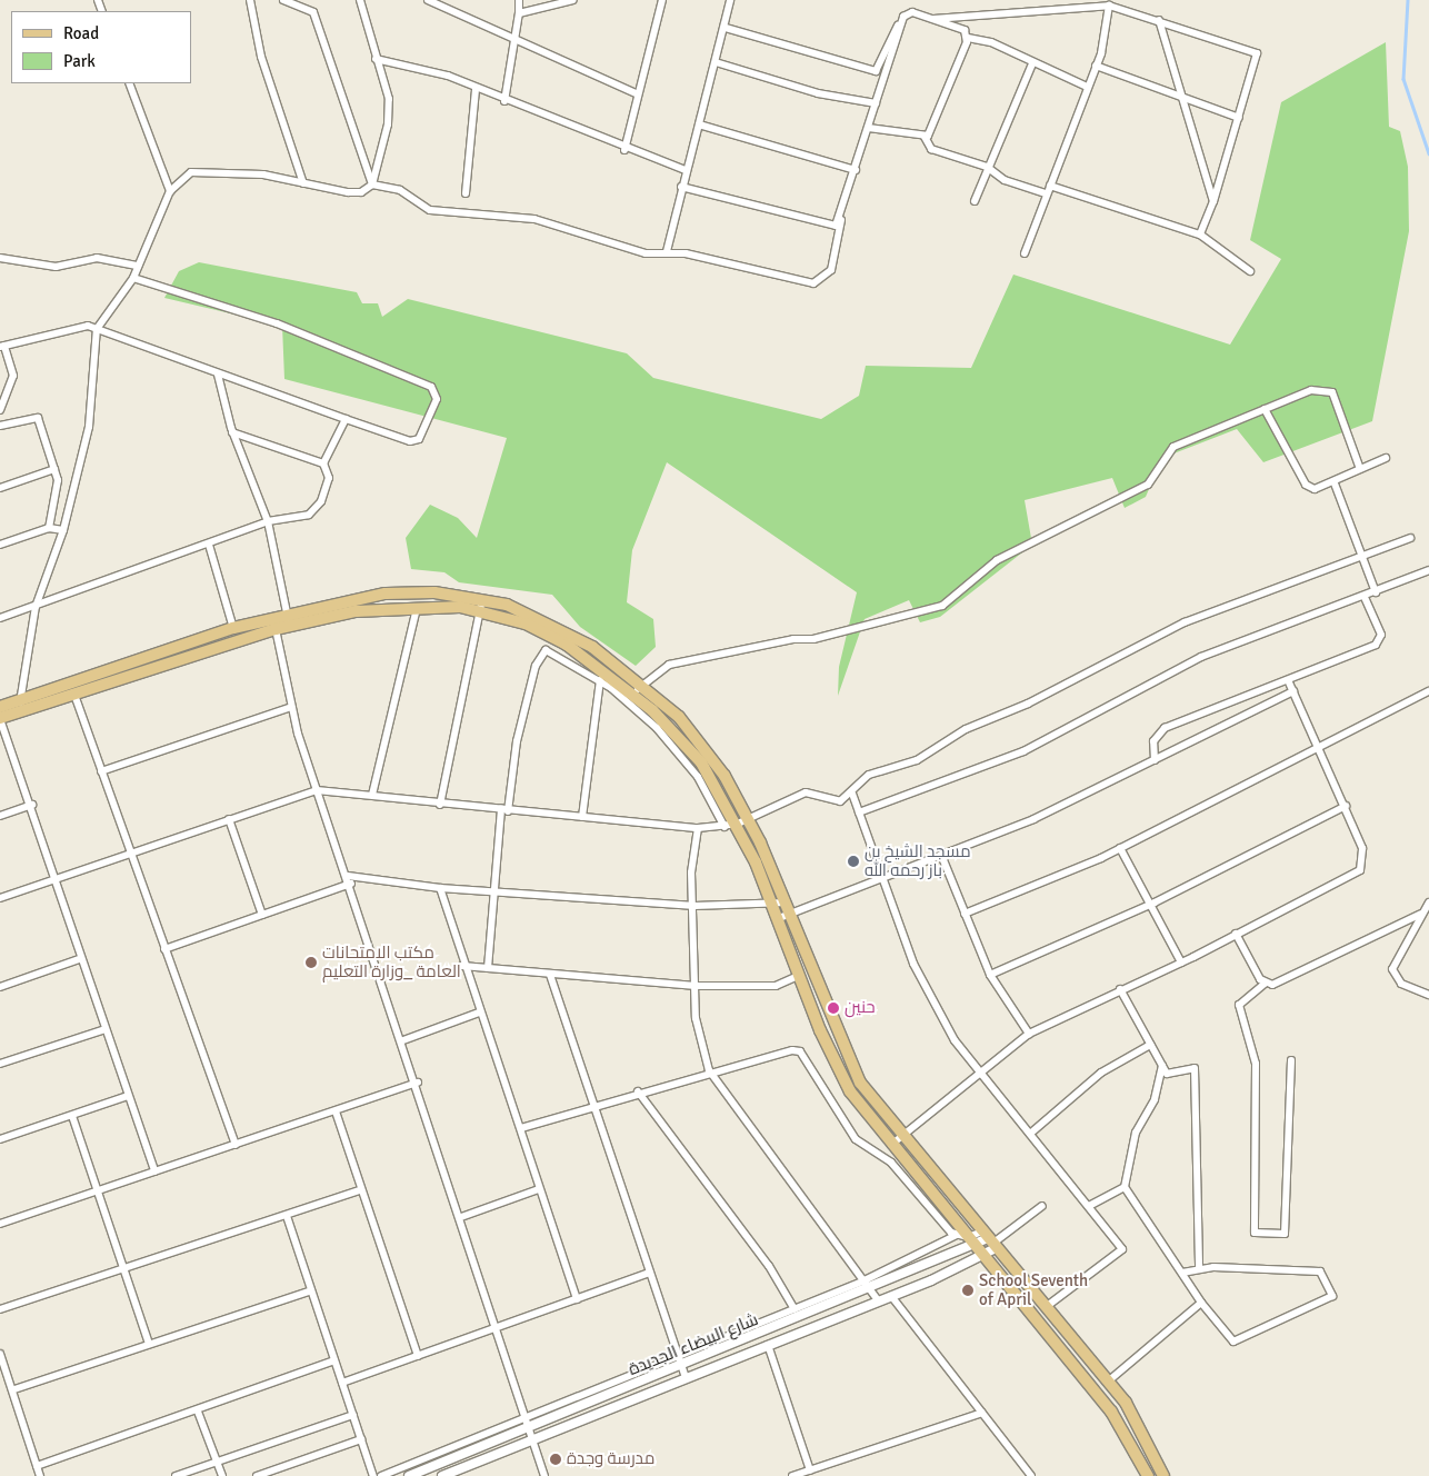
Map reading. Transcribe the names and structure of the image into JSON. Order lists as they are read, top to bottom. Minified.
{"streets":{"street":["شارع البيضاء الجديدة"]},"places":["مسجد الشيخ بن باز رحمه الله","مكتب الامتحانات العامة _وزارة التعليم","حنين","School Seventh of April","مدرسة وجدة"],"legend":["Road","Park"]}
